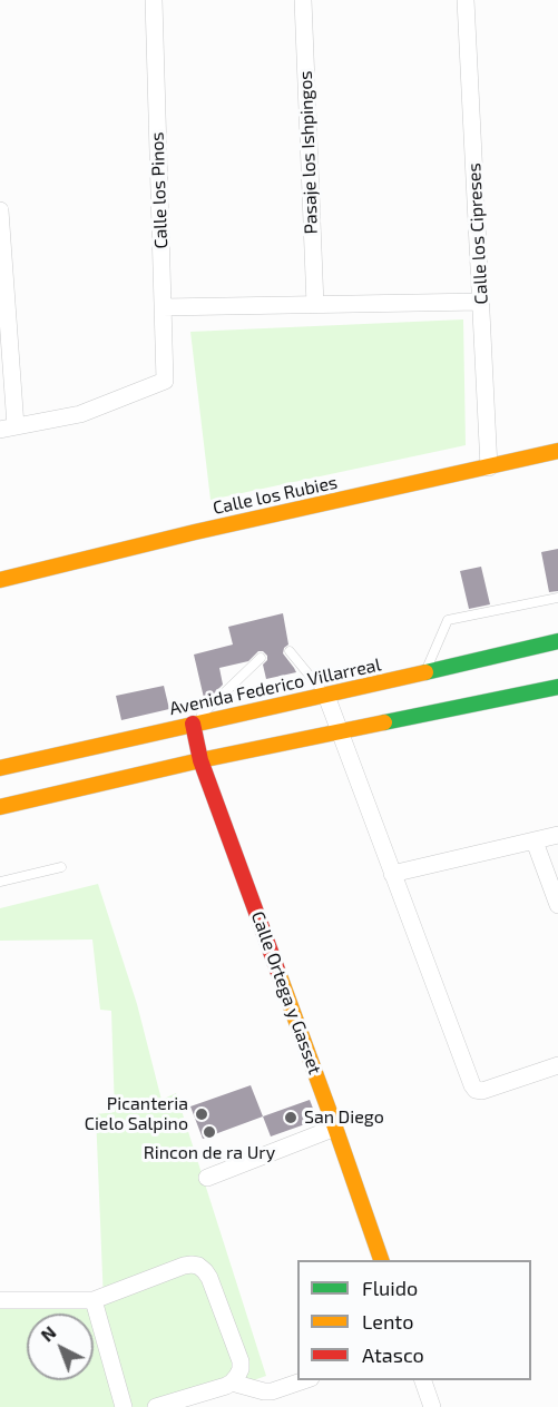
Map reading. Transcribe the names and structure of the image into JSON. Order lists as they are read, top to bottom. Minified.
{"streets":{"main road":["Calle los Rubies","Avenida Federico Villarreal","Calle Ortega y Gasset"],"street":["Pasaje los Ishpingos","Calle los Pinos","Calle los Cipreses"]},"crossings":[["Calle los Cipreses","Calle los Rubies"],["Avenida Federico Villarreal","Calle Ortega y Gasset"]],"places":["Picanteria Cielo Salpino","San Diego","Rincon de ra Ury"],"legend":["Fluido","Lento","Atasco"],"north":"top left"}
